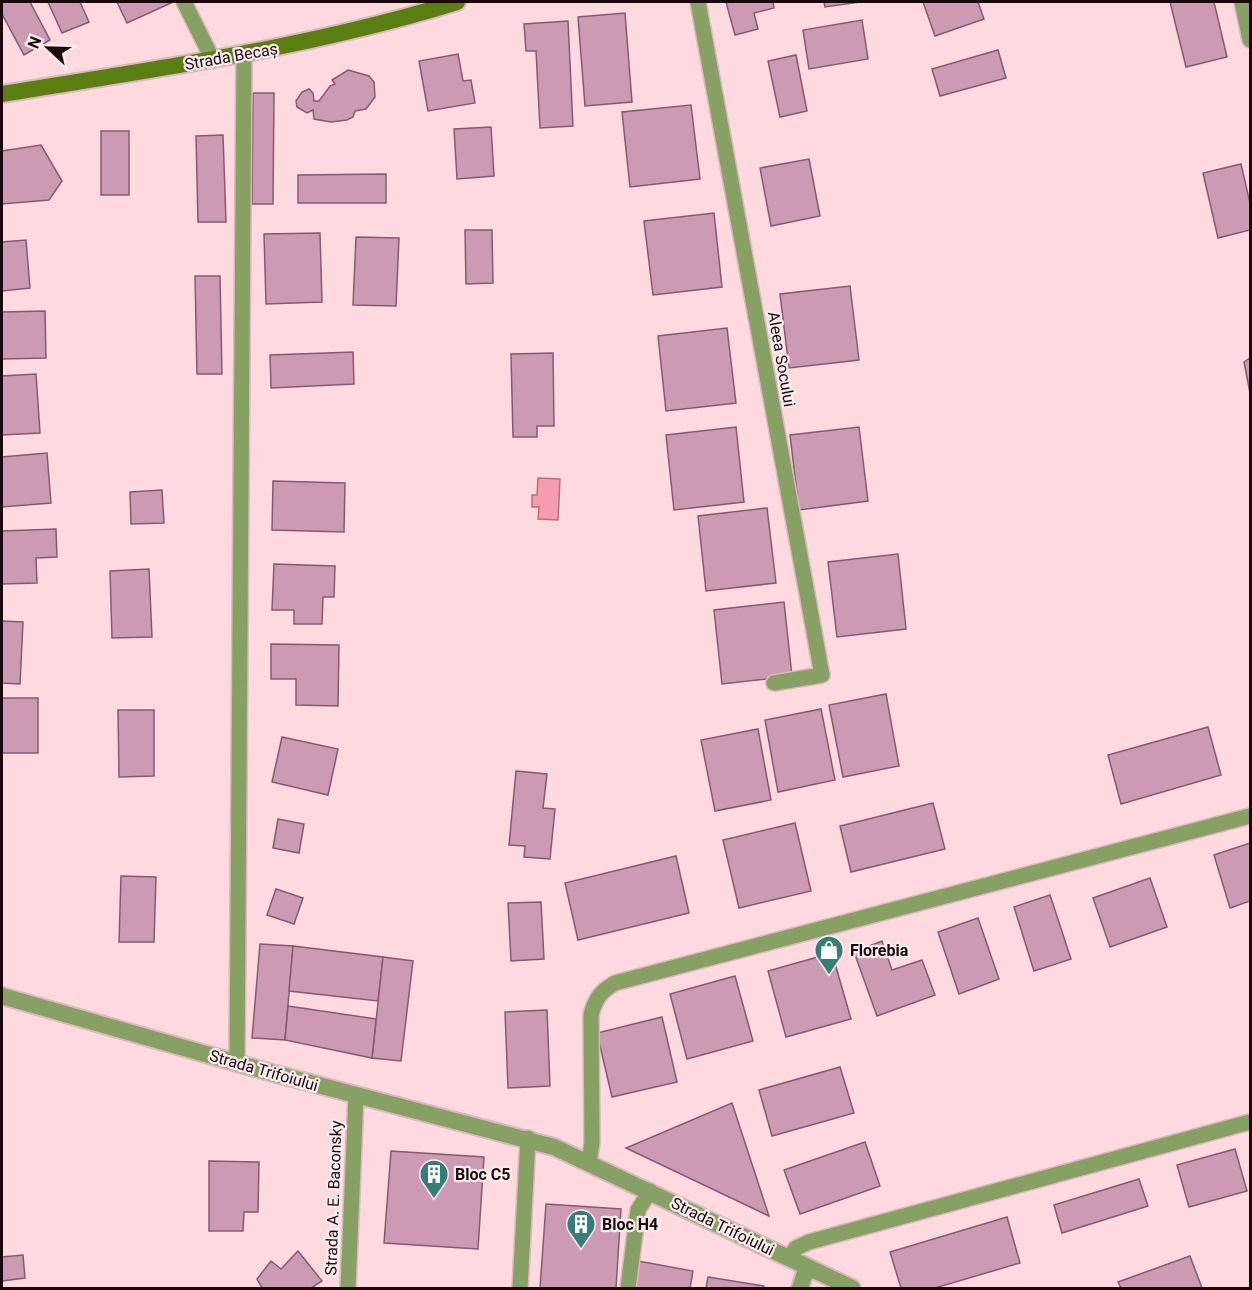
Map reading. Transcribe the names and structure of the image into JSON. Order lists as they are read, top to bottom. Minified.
{"streets":{"main road":["Strada Becaș"],"street":["Strada Trifoiului"],"lane":["Aleea Socului","Strada A. E. Baconsky"]},"crossings":[["Strada Trifoiului","Strada A. E. Baconsky"]],"places":{"shop":["Florebia"],"building":["Bloc C5","Bloc H4"]},"north":"left"}
